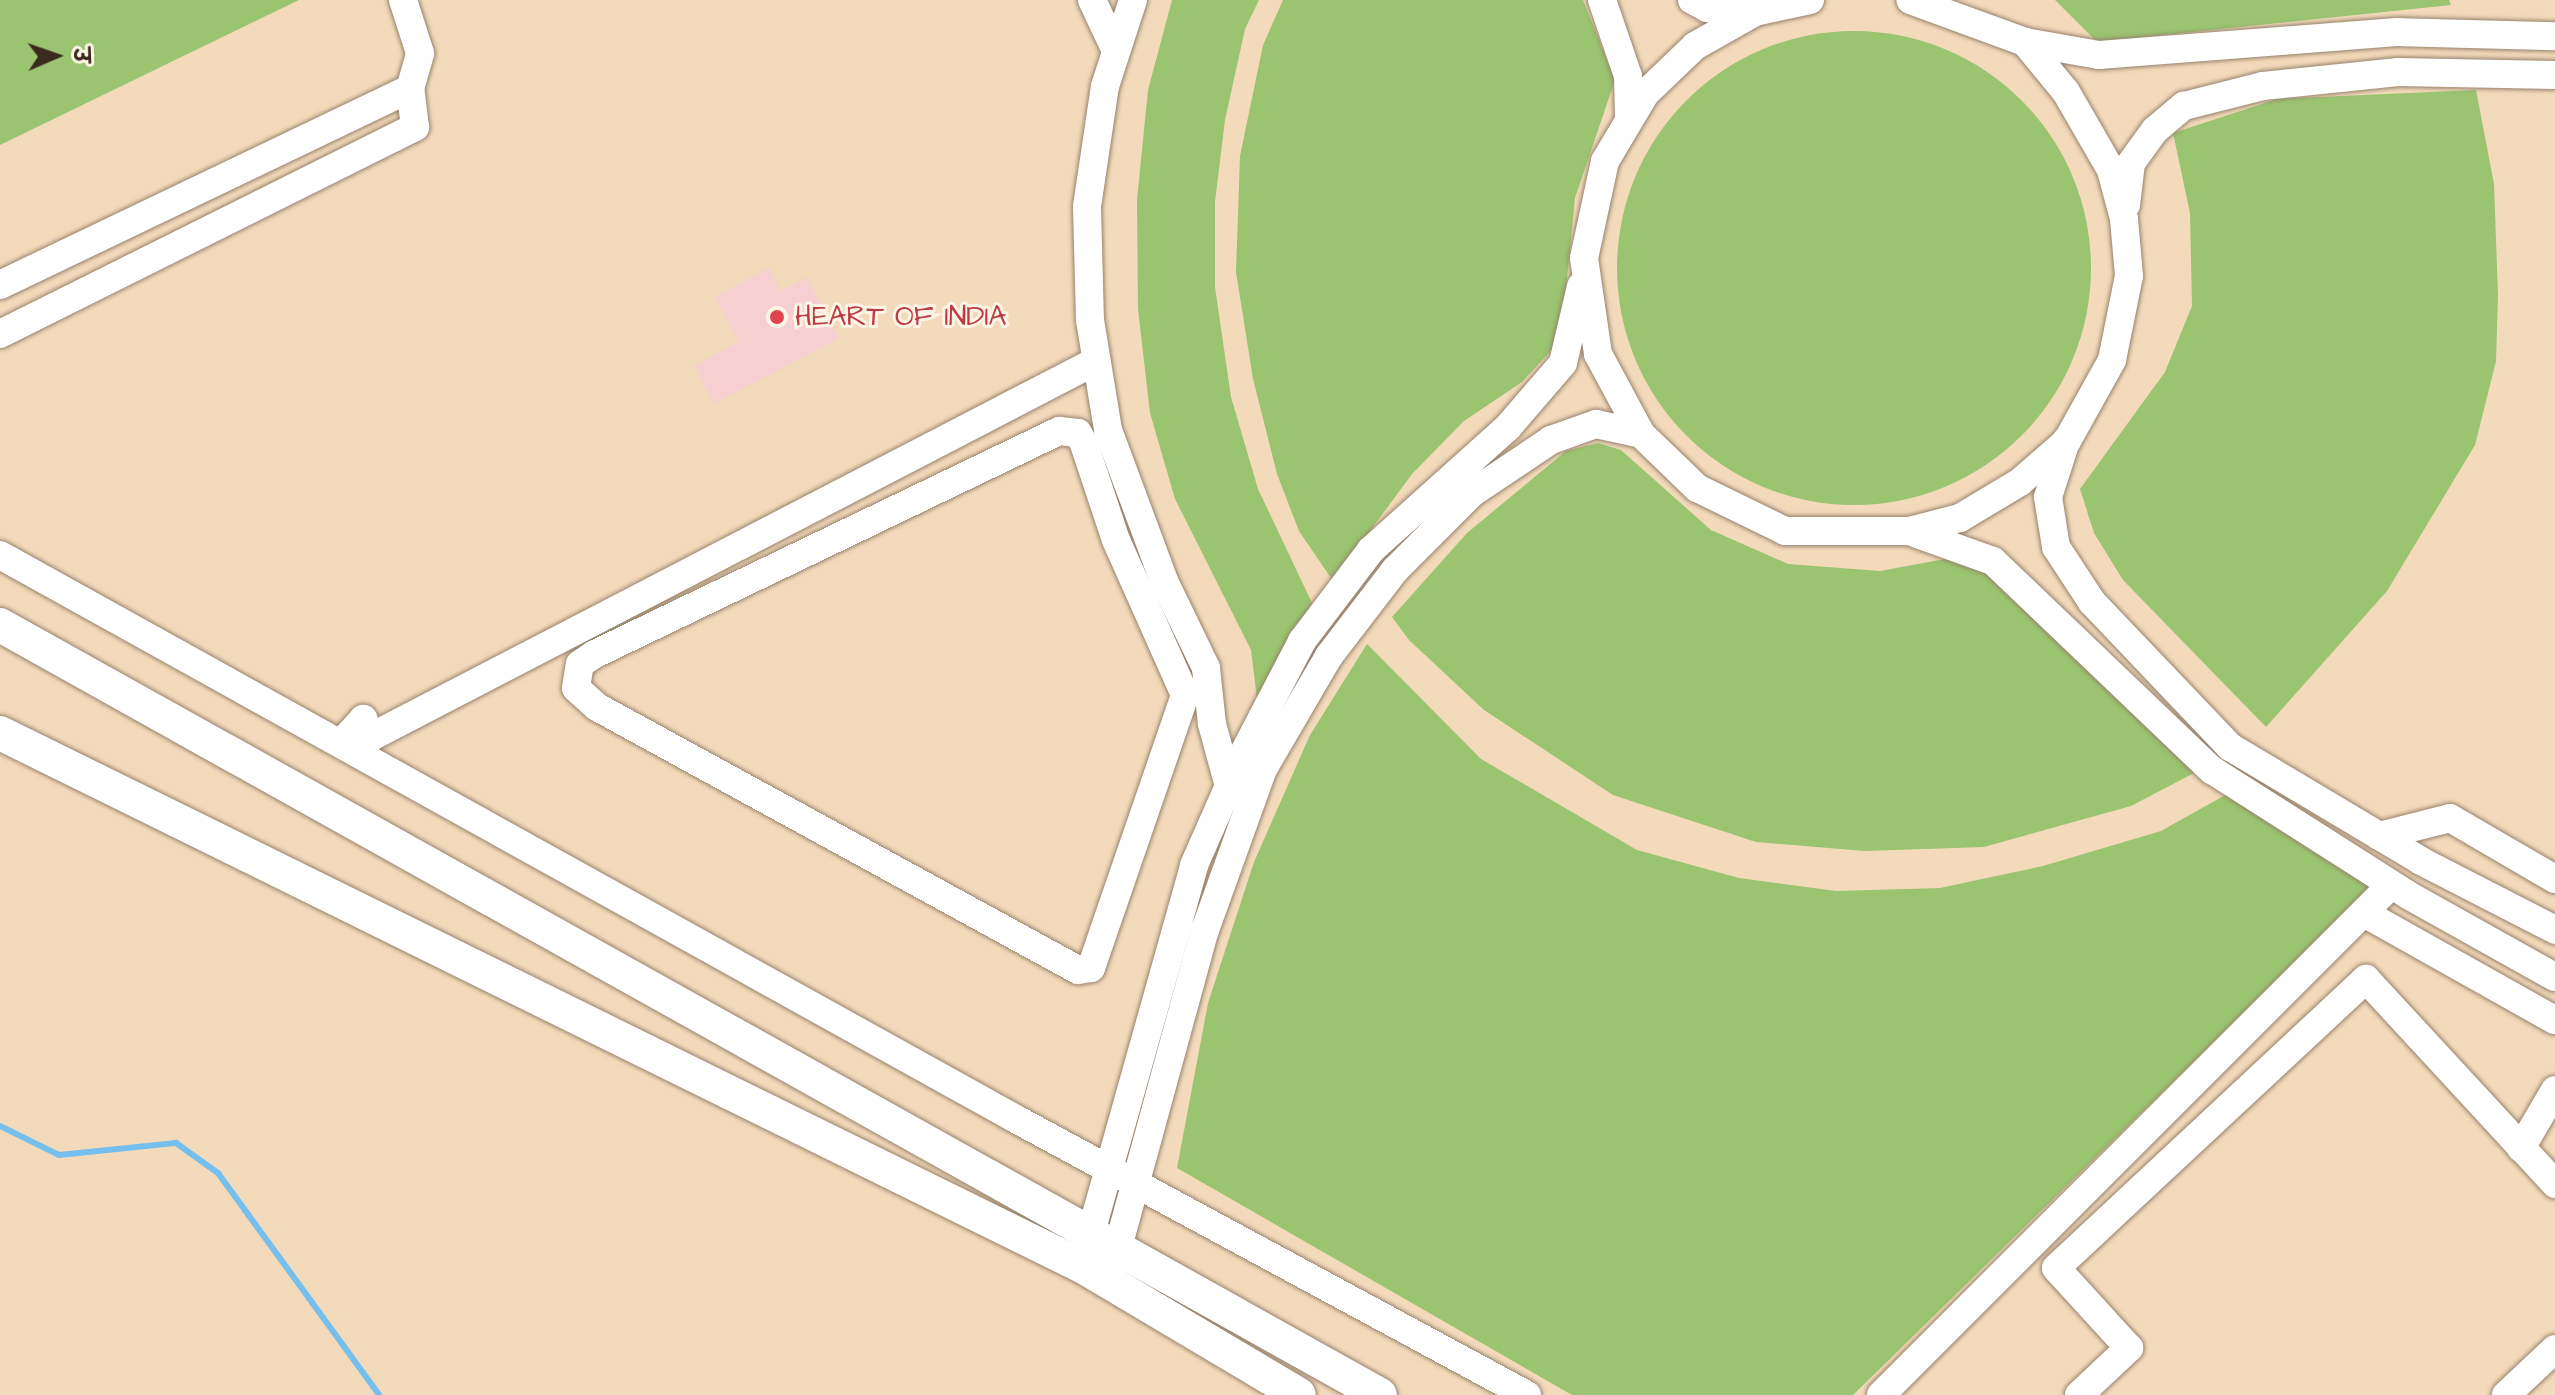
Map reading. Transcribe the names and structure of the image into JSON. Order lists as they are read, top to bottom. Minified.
{"places":["HEART OF INDIA"],"north":"right"}
